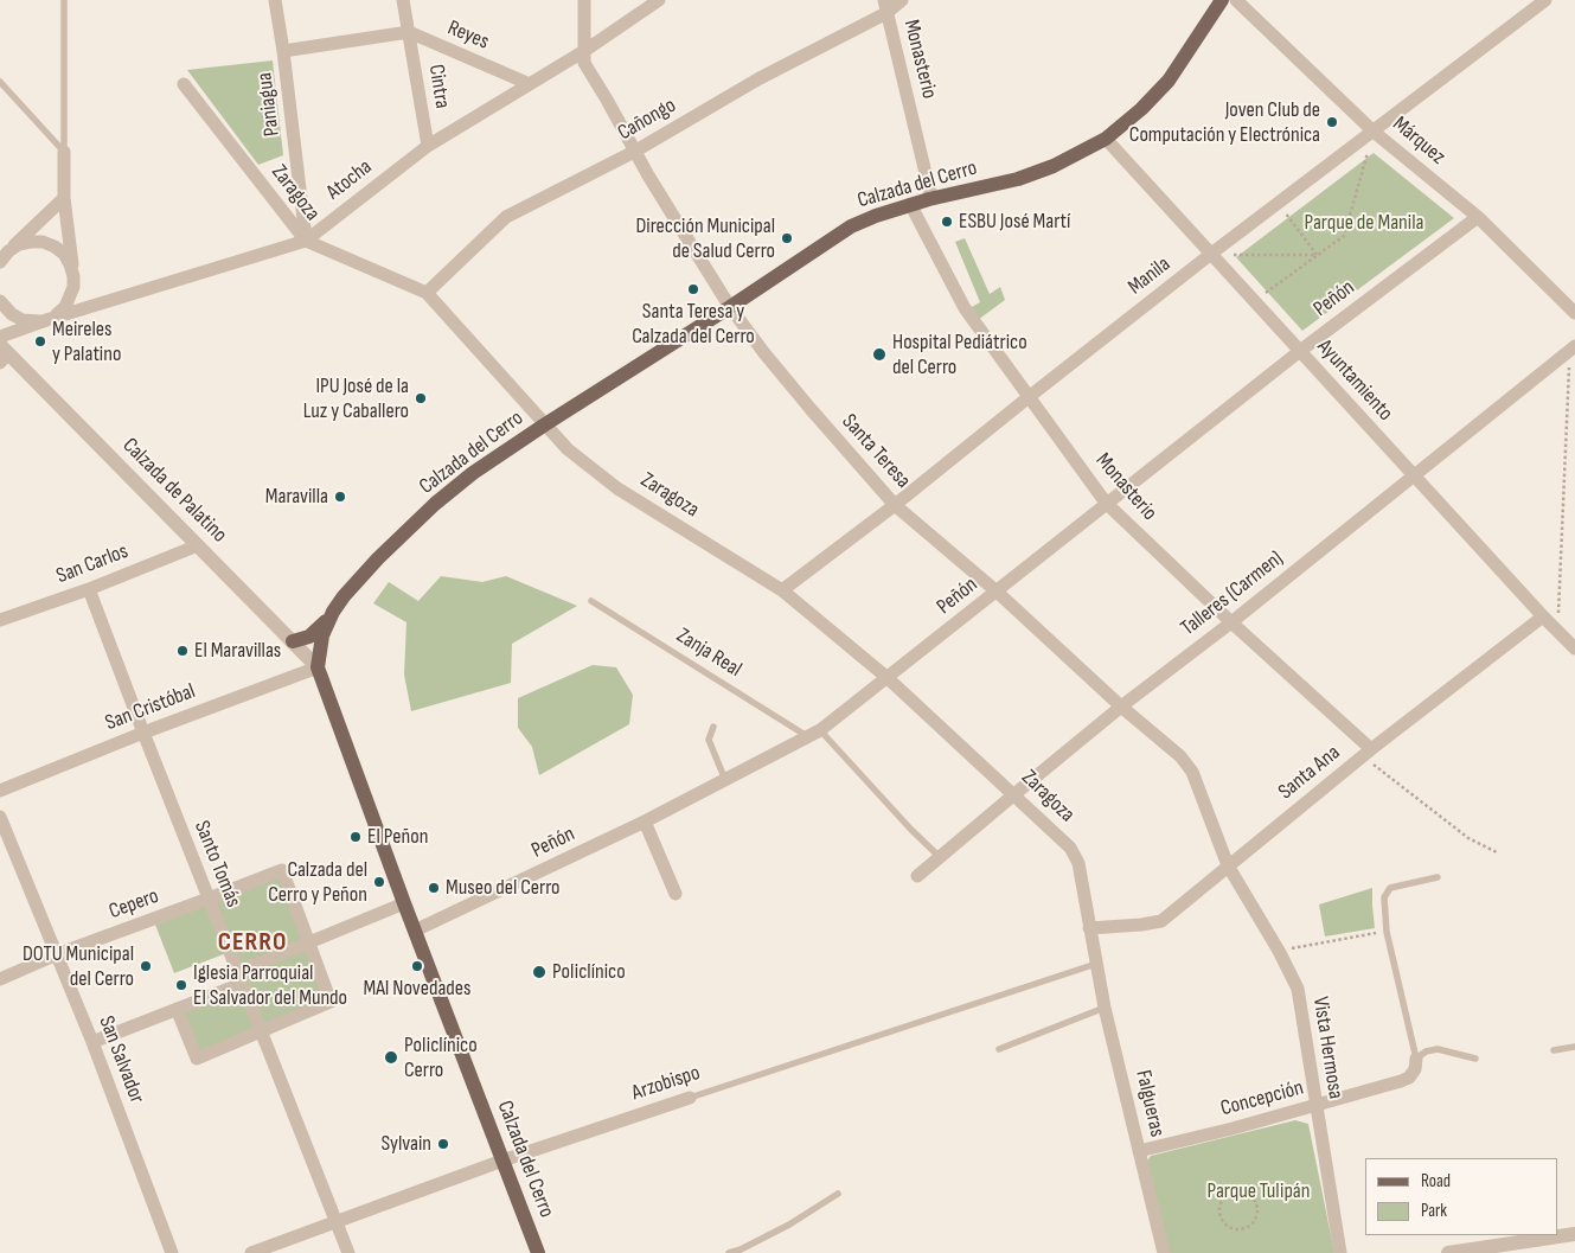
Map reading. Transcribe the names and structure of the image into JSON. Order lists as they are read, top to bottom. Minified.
{"streets":{"main road":["Calzada del Cerro"],"street":["Reyes","Monasterio","Cintra","Paniagua","Cañongo","Márquez","Atocha","Zaragoza","Manila","Peñón","Ayuntamiento","Santa Teresa","Calzada de Palatino","San Carlos","Talleres (Carmen)","San Cristóbal","Santa Ana","Santo Tomás","Cepero","Vista Hermosa","San Salvador","Arzobispo","Concepción","Falgueras"],"lane":["Zanja Real"]},"crossings":[["Reyes","Cintra"],["Reyes","Atocha"],["Monasterio","Cañongo"],["Monasterio","Calzada del Cerro"],["Monasterio","Manila"],["Monasterio","Peñón"],["Monasterio","Talleres (Carmen)"],["Monasterio","Santa Ana"],["Cintra","Atocha"],["Paniagua","Atocha"],["Paniagua","Zaragoza"],["Cañongo","Zaragoza"],["Cañongo","Santa Teresa"],["Márquez","Manila"],["Márquez","Peñón"],["Atocha","Zaragoza"],["Atocha","Santa Teresa"],["Calzada del Cerro","Zaragoza"],["Calzada del Cerro","Peñón"],["Calzada del Cerro","Ayuntamiento"],["Calzada del Cerro","Santa Teresa"],["Calzada del Cerro","Calzada de Palatino"],["Calzada del Cerro","San Cristóbal"],["Calzada del Cerro","Arzobispo"],["Zaragoza","Manila"],["Zaragoza","Peñón"],["Zaragoza","Talleres (Carmen)"],["Zaragoza","Santa Ana"],["Zaragoza","Arzobispo"],["Zaragoza","Falgueras"],["Manila","Ayuntamiento"],["Manila","Santa Teresa"],["Peñón","Ayuntamiento"],["Peñón","Santa Teresa"],["Peñón","Zanja Real"],["Ayuntamiento","Talleres (Carmen)"],["Ayuntamiento","Santa Ana"],["Santa Teresa","Talleres (Carmen)"],["Santa Teresa","Santa Ana"],["Santa Teresa","Vista Hermosa"],["Calzada de Palatino","San Carlos"],["Calzada de Palatino","San Cristóbal"],["San Carlos","Santo Tomás"],["Talleres (Carmen)","Zanja Real"],["San Cristóbal","Santo Tomás"],["Santa Ana","Vista Hermosa"],["Santo Tomás","Cepero"],["Santo Tomás","Arzobispo"],["Cepero","San Salvador"],["Vista Hermosa","Concepción"],["Arzobispo","Falgueras"],["Concepción","Falgueras"]],"districts":["CERRO"],"parks":["Parque de Manila","Parque Tulipán"],"places":["Joven Club de Computación y Electrónica","ESBU José Martí","Dirección Municipal de Salud Cerro","Santa Teresa y Calzada del Cerro","Meireles y Palatino","Hospital Pediátrico del Cerro","IPU José de la Luz y Caballero","Maravilla","El Maravillas","El Peñon","Calzada del Cerro y Peñon","Museo del Cerro","DOTU Municipal del Cerro","MAI Novedades","Policlínico","Iglesia Parroquial El Salvador del Mundo","Policlínico Cerro","Sylvain"],"legend":["Road","Park"]}
